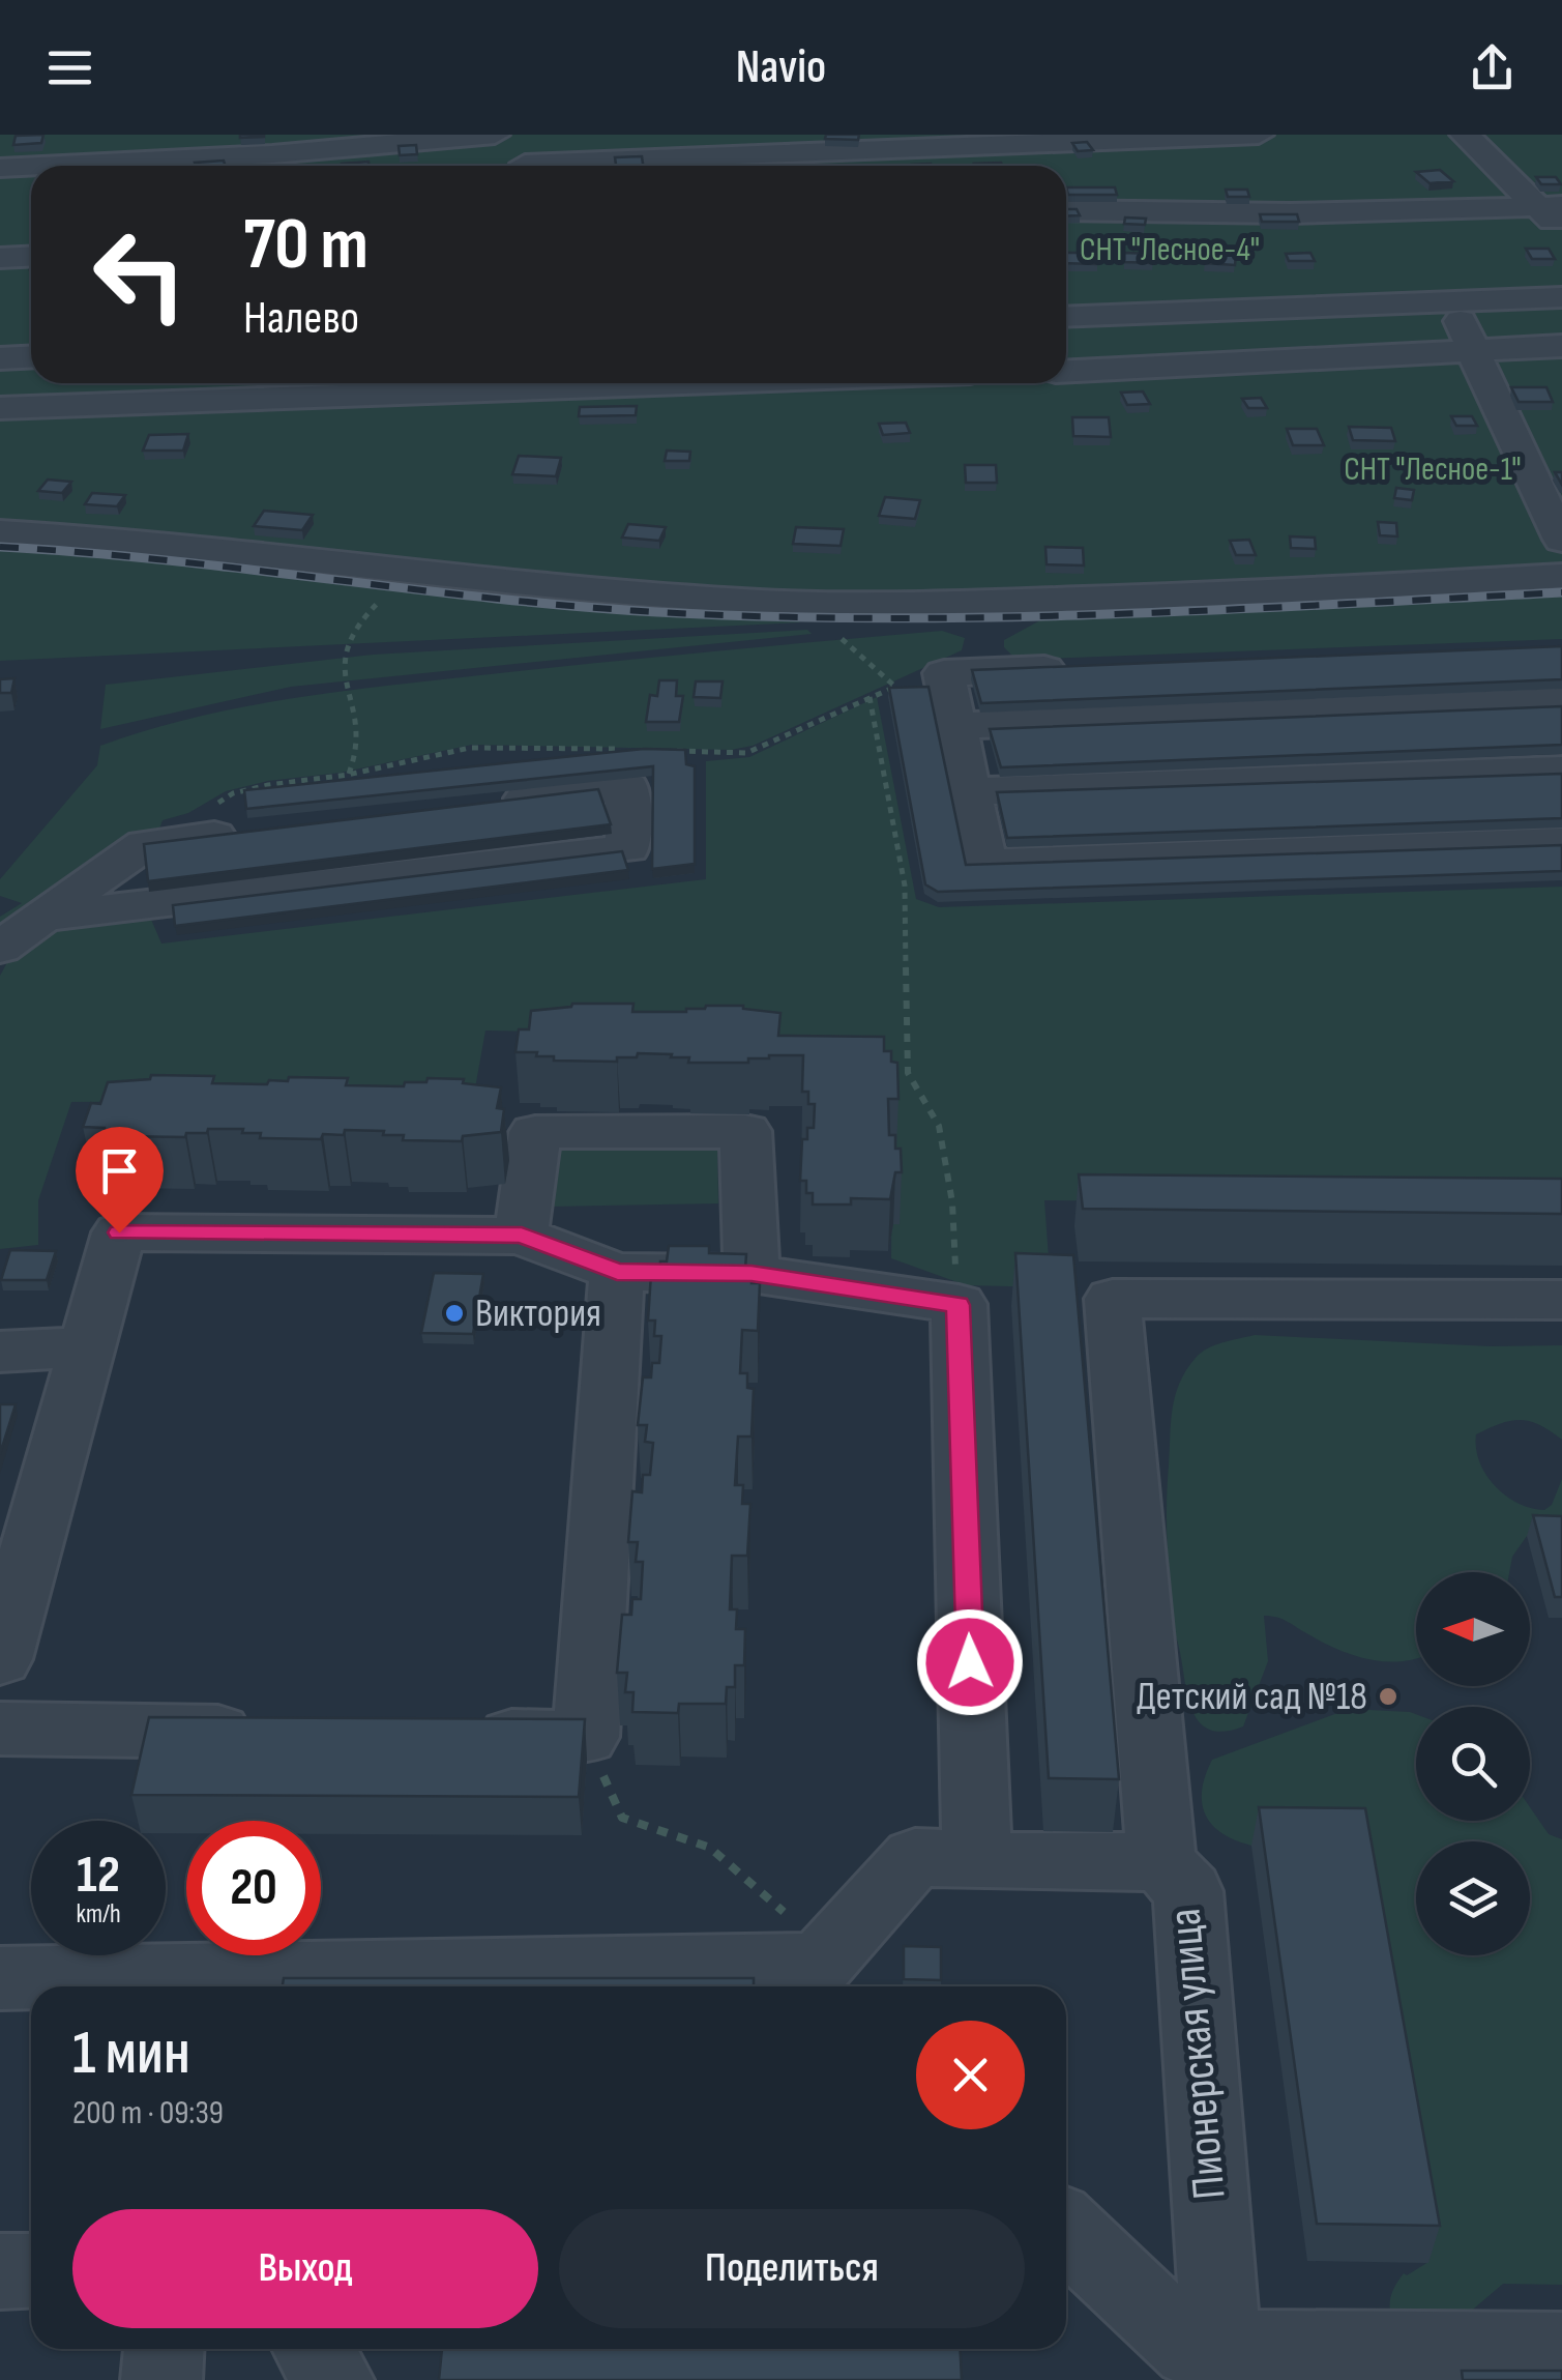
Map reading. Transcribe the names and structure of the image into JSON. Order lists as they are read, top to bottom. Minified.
{"streets":{"street":["Пионерская улица"]},"parks":["СНТ \"Лесное-4\"","СНТ \"Лесное-1\""],"places":["Виктория","Детский сад №18"],"north":"left","page":{"header":"Navio","turn":["70 m","Налево"],"speed":"12 km/h","limit":"20","heading":["1 мин","200 m · 09:39"],"buttons":["Выход","Поделиться"]}}
